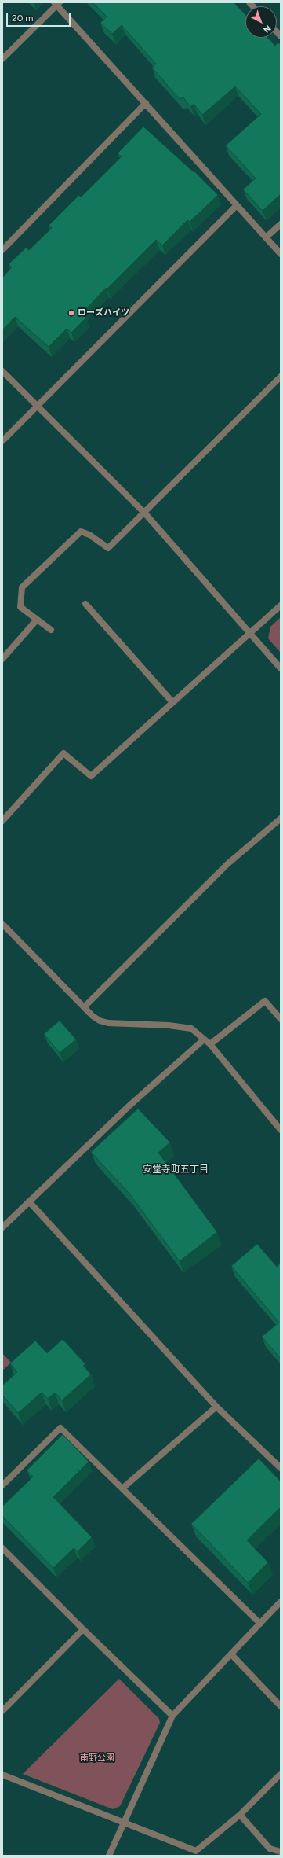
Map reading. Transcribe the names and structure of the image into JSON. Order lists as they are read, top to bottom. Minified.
{"districts":["安堂寺町五丁目"],"parks":["南野公園"],"places":["ローズハイツ"],"scale_bar":"20 m","north":"bottom right"}
